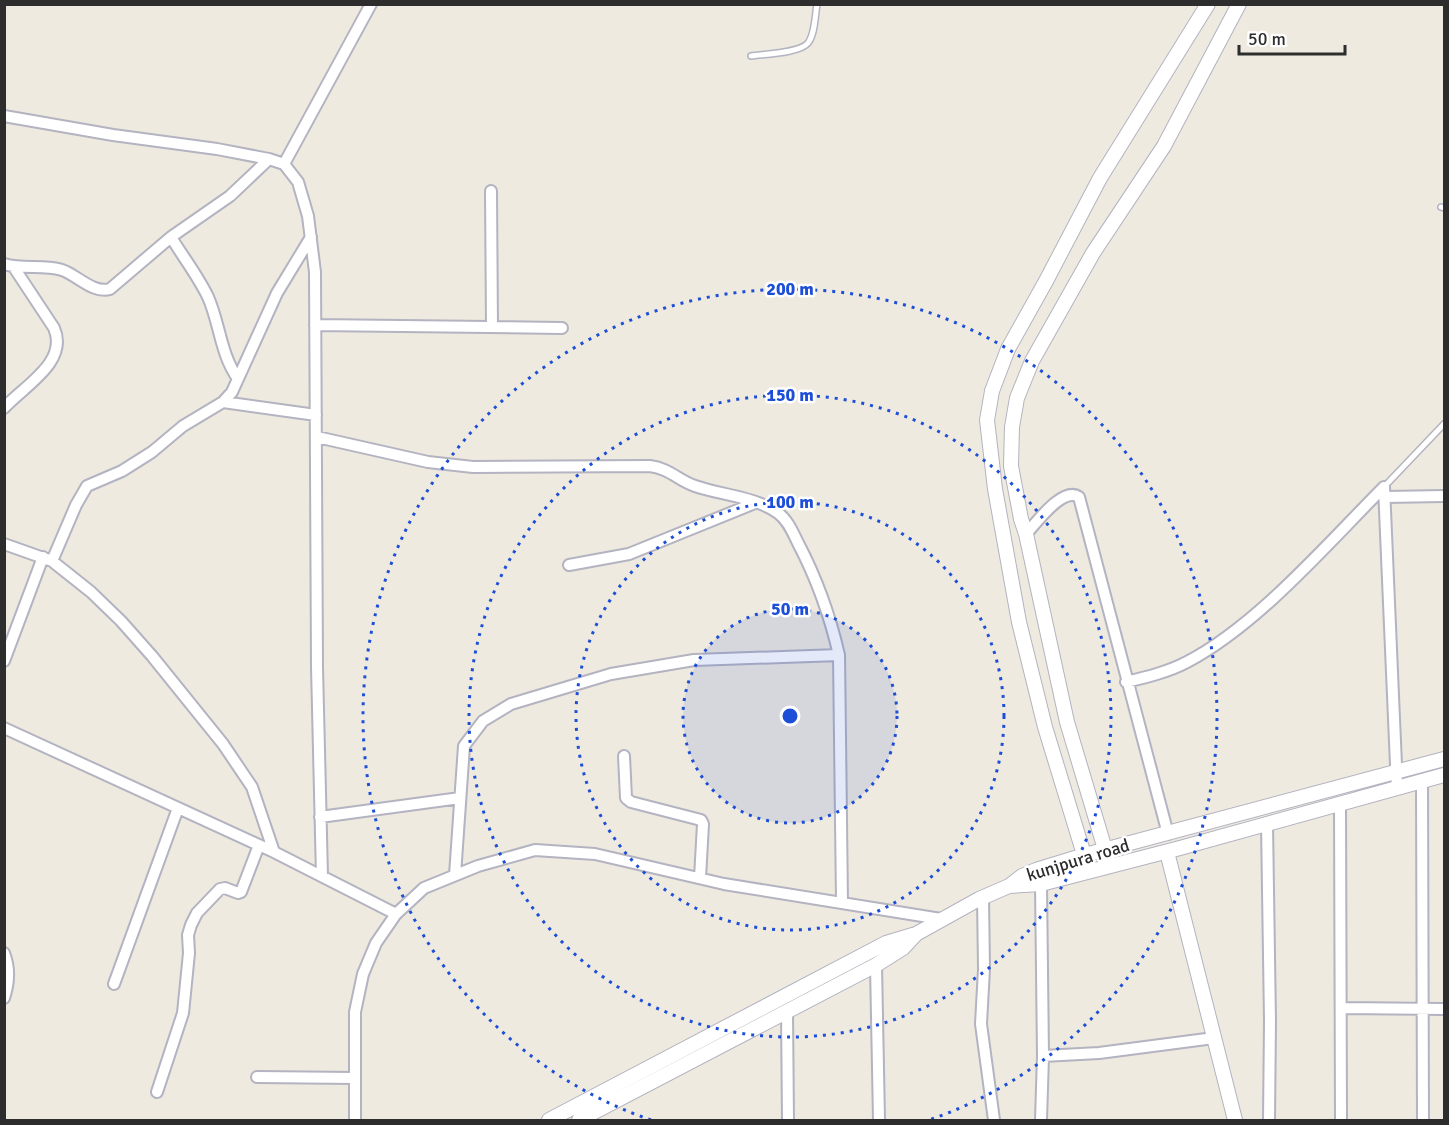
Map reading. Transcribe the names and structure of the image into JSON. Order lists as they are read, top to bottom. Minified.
{"streets":{"street":["kunjpura road"]},"scale_bar":"50 m","rings":["200 m","150 m","100 m","50 m"]}
